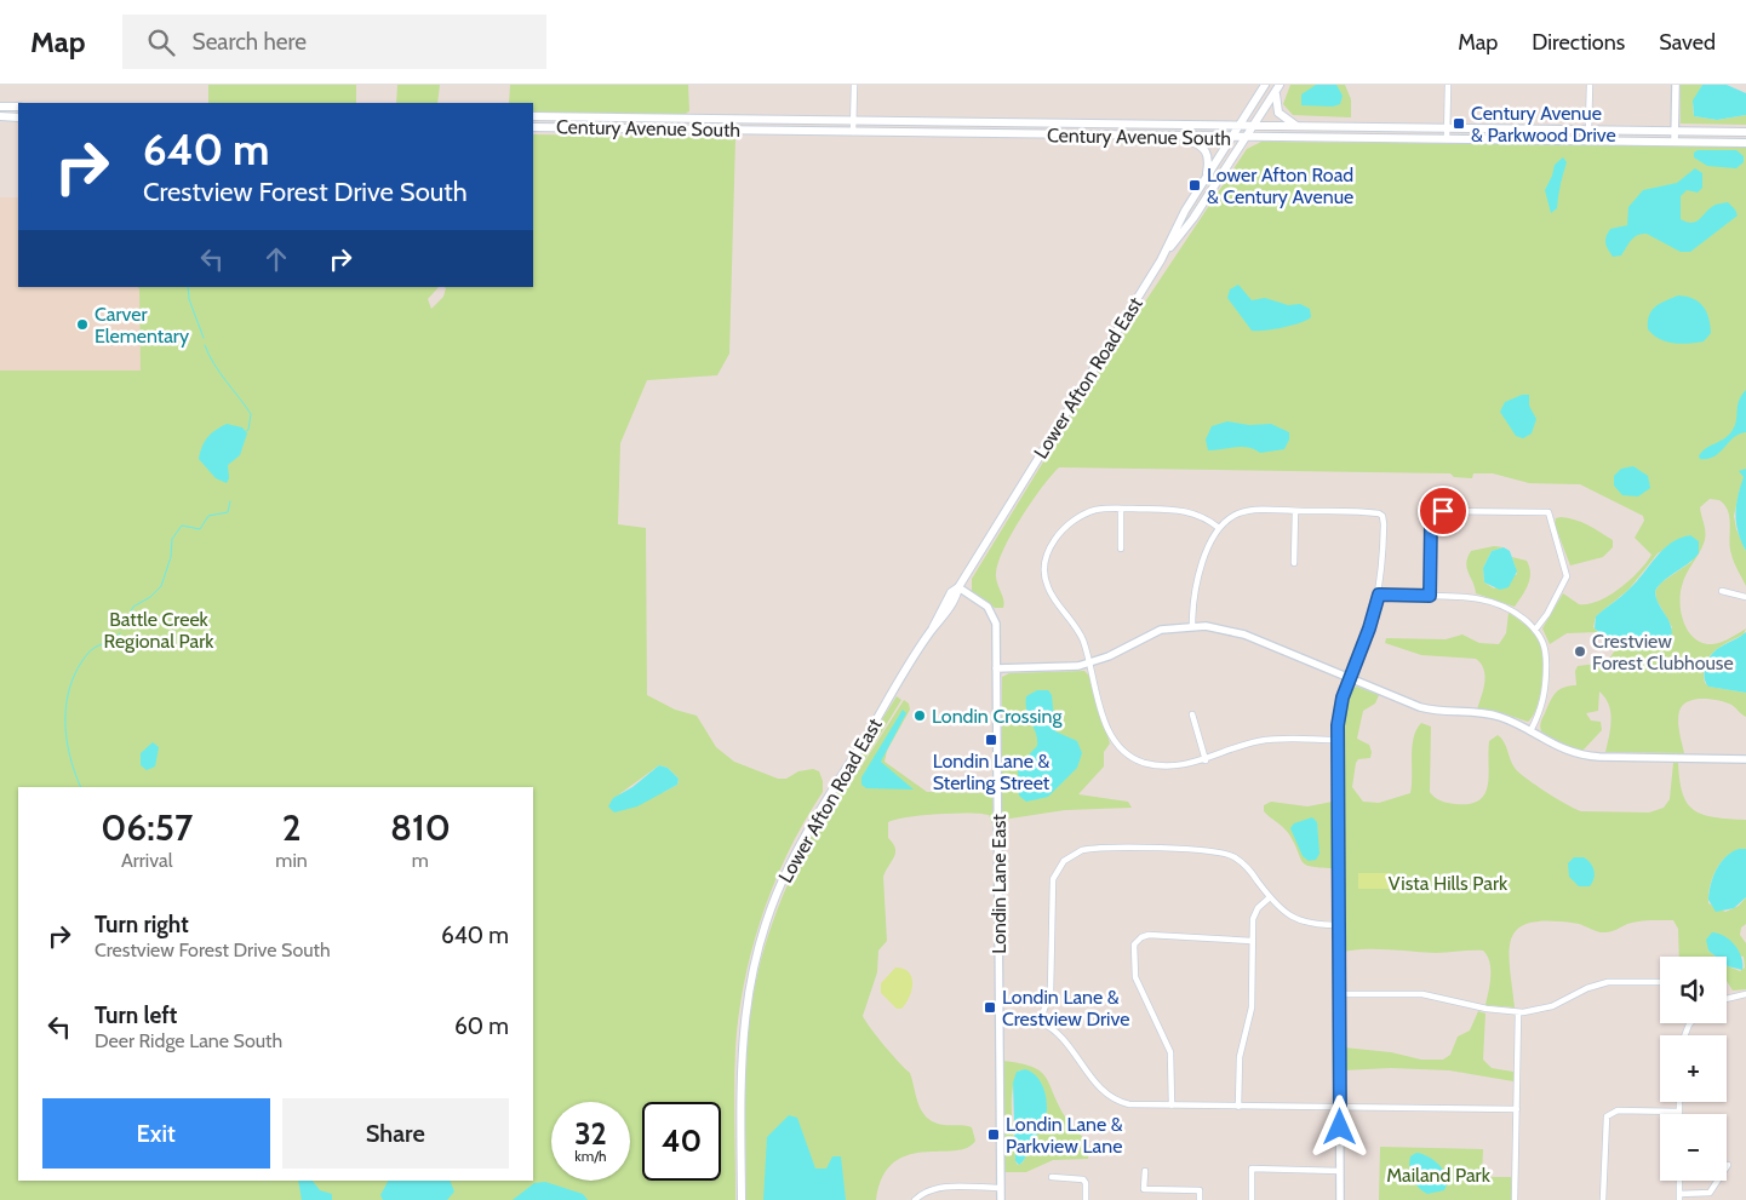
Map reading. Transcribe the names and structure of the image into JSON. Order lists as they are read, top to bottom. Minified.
{"streets":{"main road":["Century Avenue South","Lower Afton Road East"],"street":["Londin Lane East"]},"crossings":[["Century Avenue South","Lower Afton Road East"],["Lower Afton Road East","Londin Lane East"]],"parks":["Battle Creek Regional Park","Vista Hills Park","Mailand Park"],"places":{"transit":["Century Avenue & Parkwood Drive","Lower Afton Road & Century Avenue","Londin Lane & Sterling Street","Londin Lane & Crestview Drive","Londin Lane & Parkview Lane"],"other":["Carver Elementary","Crestview Forest Clubhouse","Londin Crossing"]},"page":{"header":"Map","search":"Search here","nav":["Map","Directions","Saved"],"turn":["640 m","Crestview Forest Drive South"],"eta":["06:57","Arrival","2","min","810","m"],"list":[{"name":"Turn right","note":"Crestview Forest Drive South","value":"640 m"},{"name":"Turn left","note":"Deer Ridge Lane South","value":"60 m"}],"map_buttons":["+","−"],"buttons":["Exit","Share"],"speed":"32 km/h","limit":"40"}}
